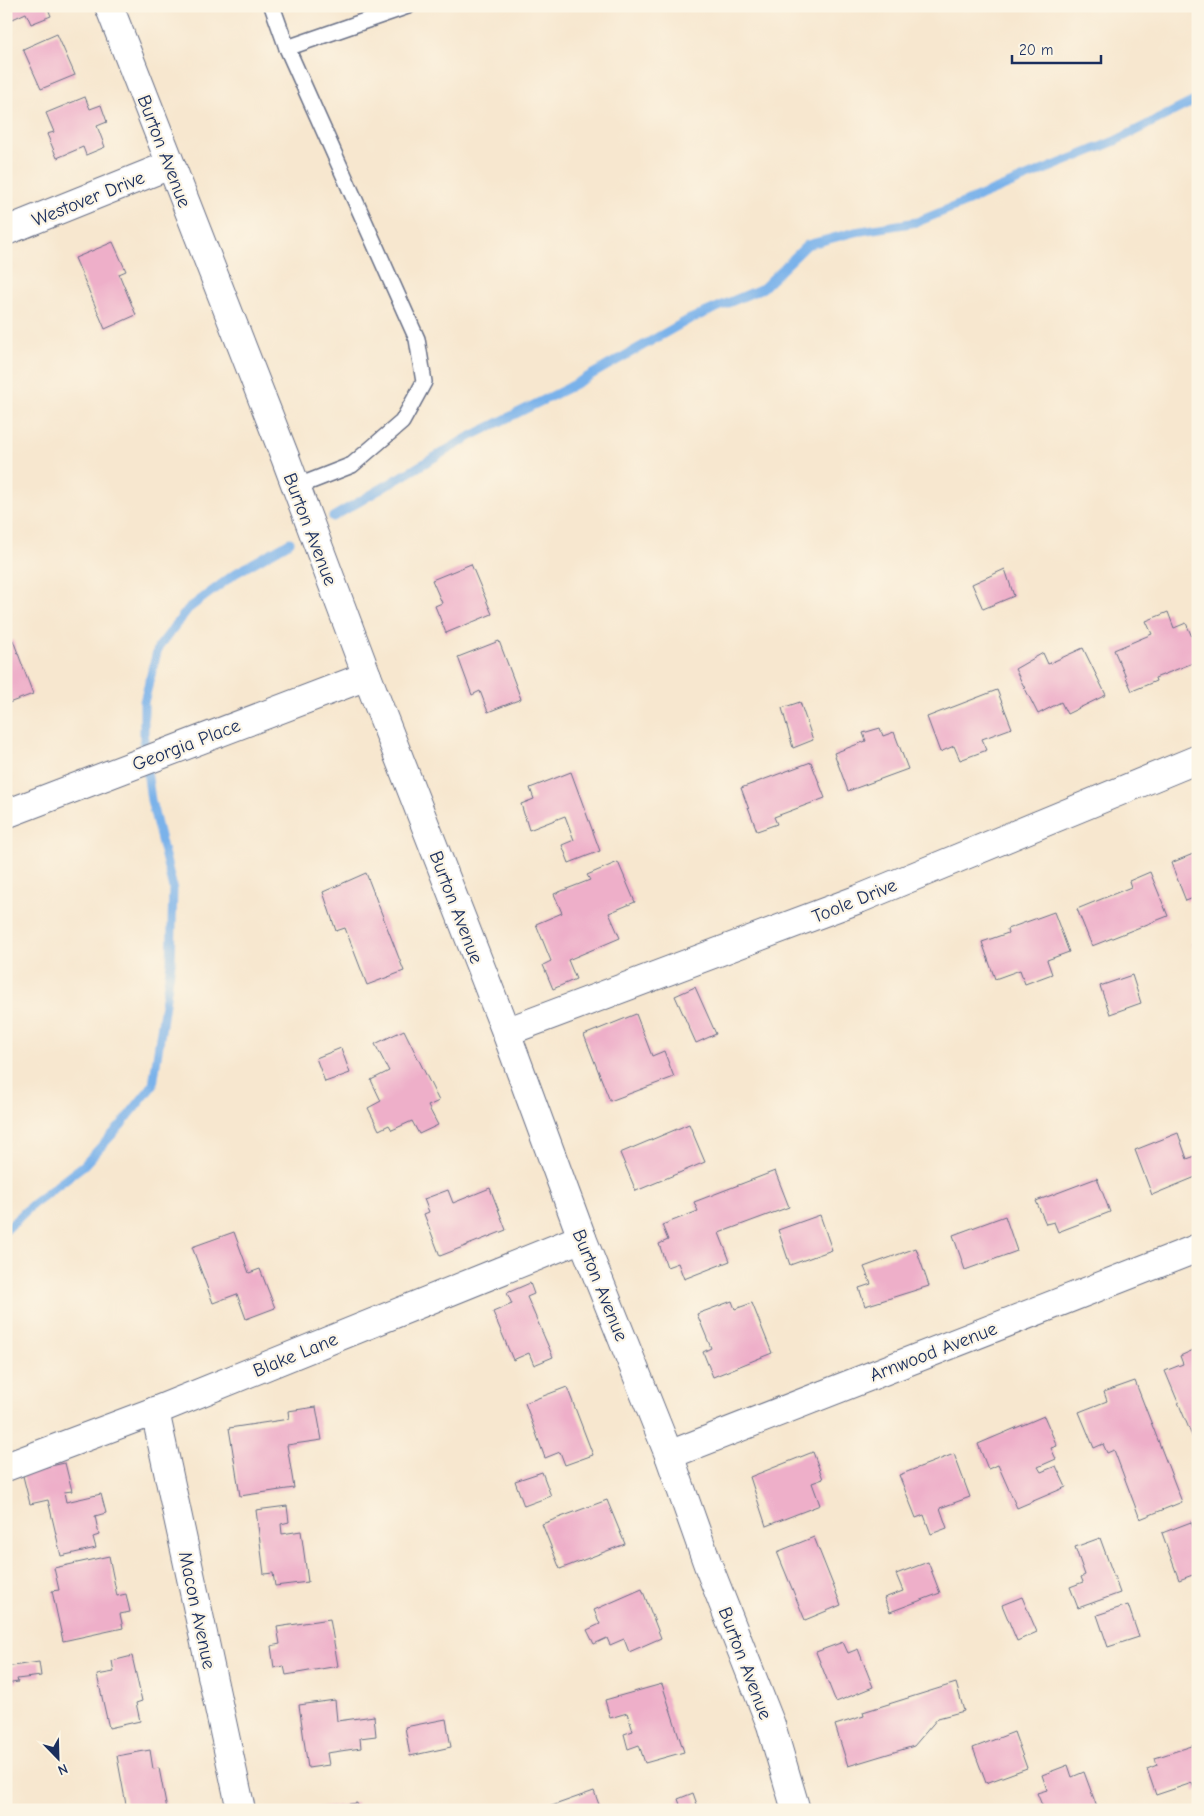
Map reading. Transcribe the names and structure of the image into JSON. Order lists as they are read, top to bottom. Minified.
{"streets":{"street":["Burton Avenue","Westover Drive","Georgia Place","Toole Drive","Arnwood Avenue","Blake Lane","Macon Avenue"]},"crossings":[["Burton Avenue","Westover Drive"],["Burton Avenue","Georgia Place"],["Burton Avenue","Toole Drive"],["Burton Avenue","Arnwood Avenue"],["Burton Avenue","Blake Lane"],["Blake Lane","Macon Avenue"]],"scale_bar":"20 m","north":"bottom right"}
